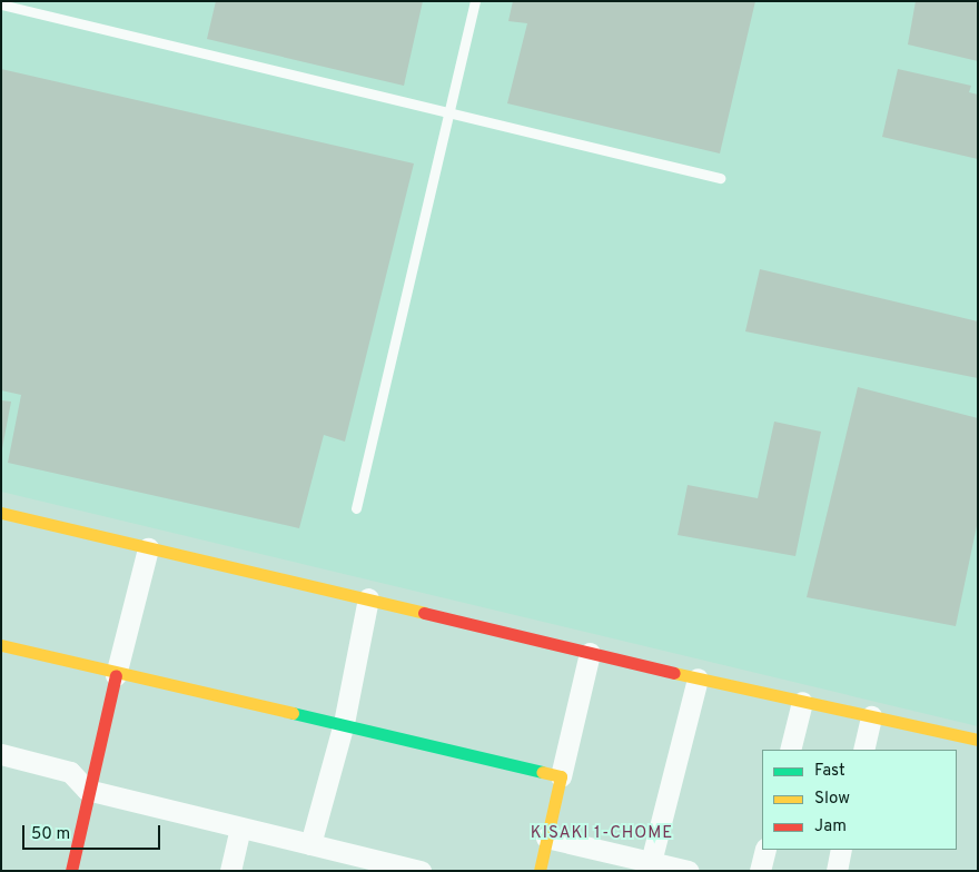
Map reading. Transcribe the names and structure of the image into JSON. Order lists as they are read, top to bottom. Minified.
{"districts":["KISAKI 1-CHOME"],"legend":["Fast","Slow","Jam"],"scale_bar":"50 m"}
